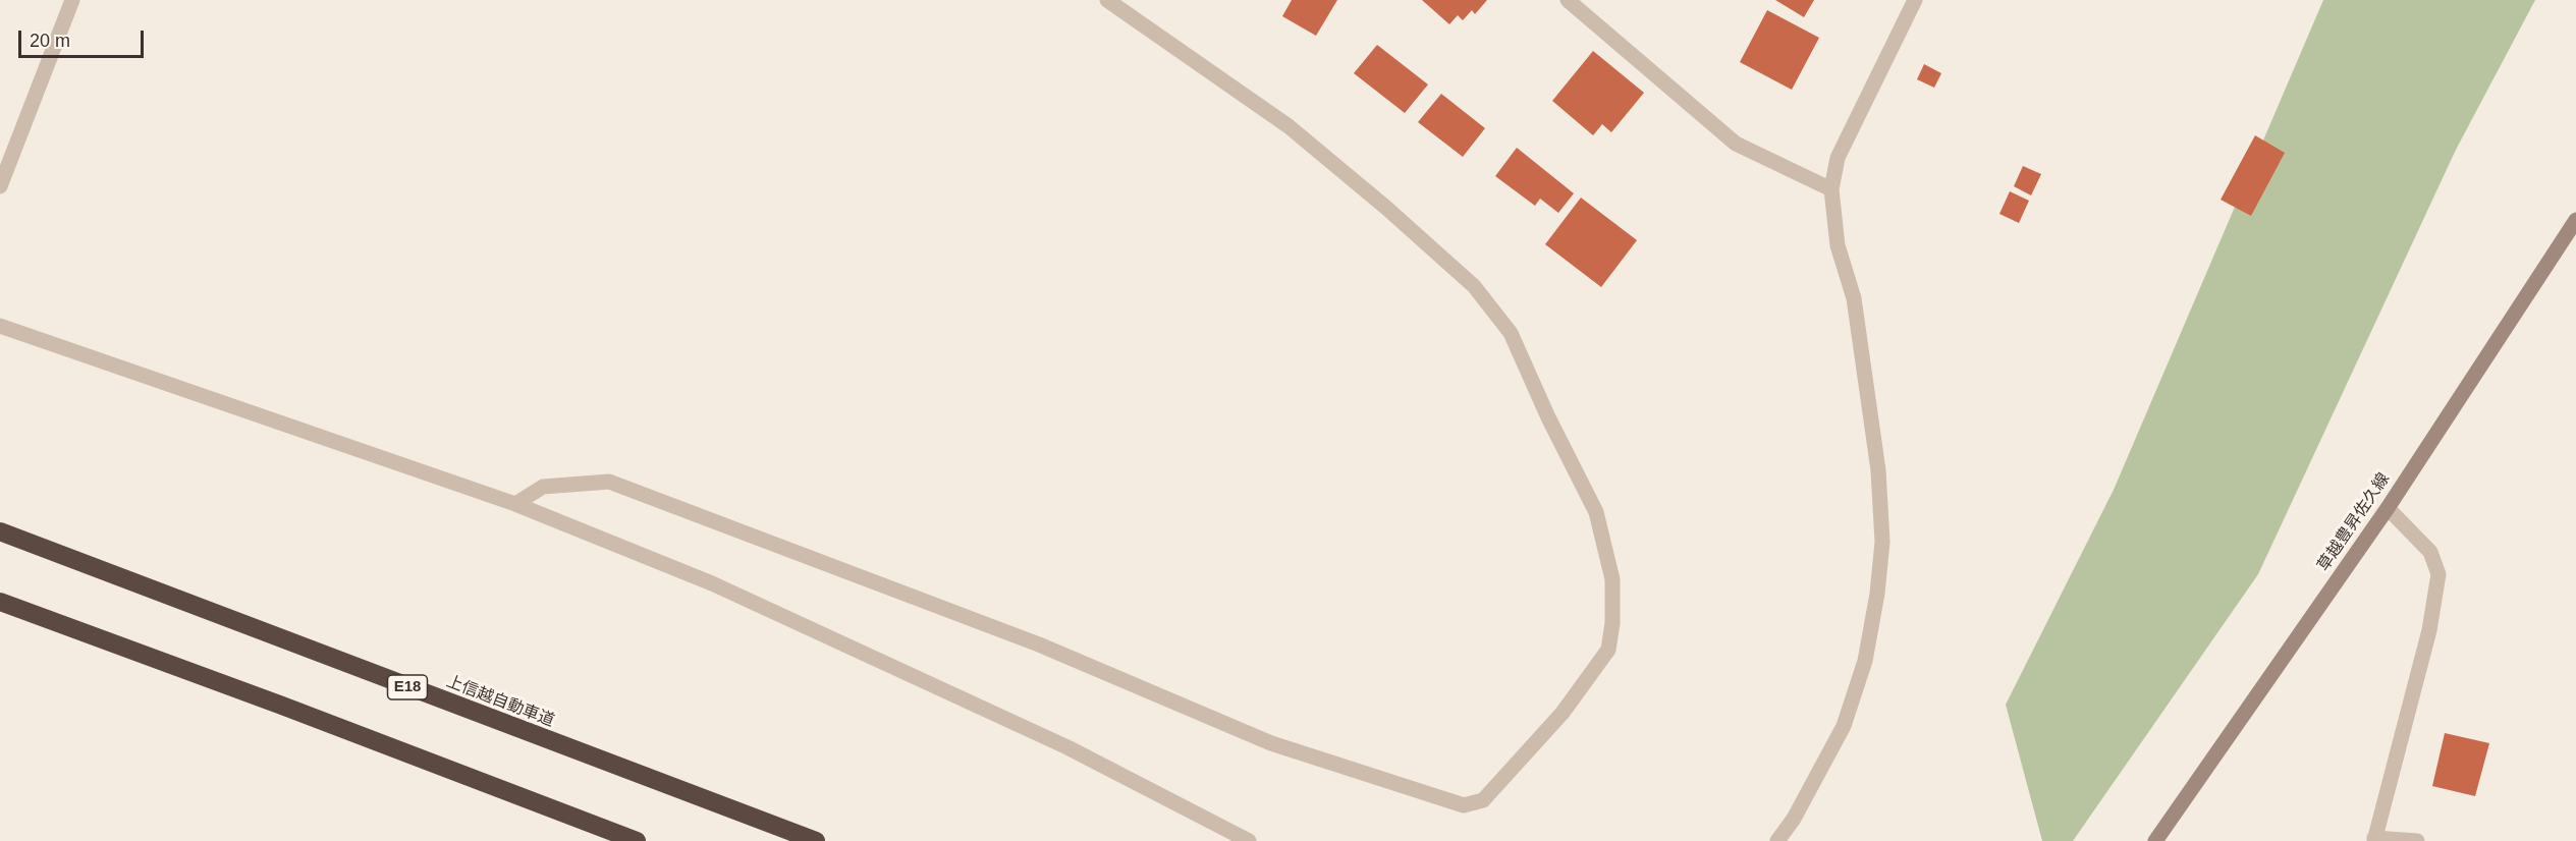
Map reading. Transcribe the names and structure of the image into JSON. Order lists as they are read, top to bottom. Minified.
{"streets":{"highway":["E18","上信越自動車道"],"main road":["草越豊昇佐久線"]},"scale_bar":"20 m"}
